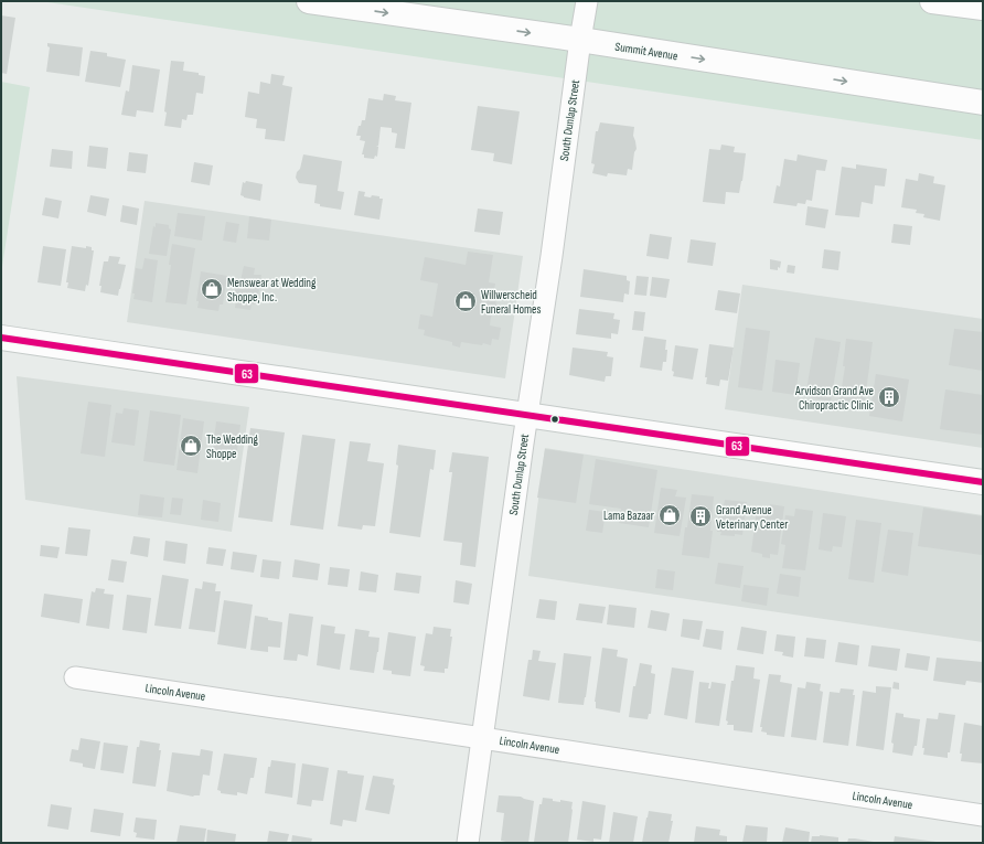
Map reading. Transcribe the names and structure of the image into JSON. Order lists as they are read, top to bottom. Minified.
{"streets":{"main road":["Summit Avenue"],"street":["South Dunlap Street","Lincoln Avenue"]},"crossings":[["Summit Avenue","South Dunlap Street"],["South Dunlap Street","Lincoln Avenue"]],"one_way":["Summit Avenue"],"places":{"shop":["Menswear at Wedding Shoppe, Inc.","Willwerscheid Funeral Homes","The Wedding Shoppe","Lama Bazaar"],"building":["Arvidson Grand Ave Chiropractic Clinic","Grand Avenue Veterinary Center"]},"lines":["transit line 63"]}
